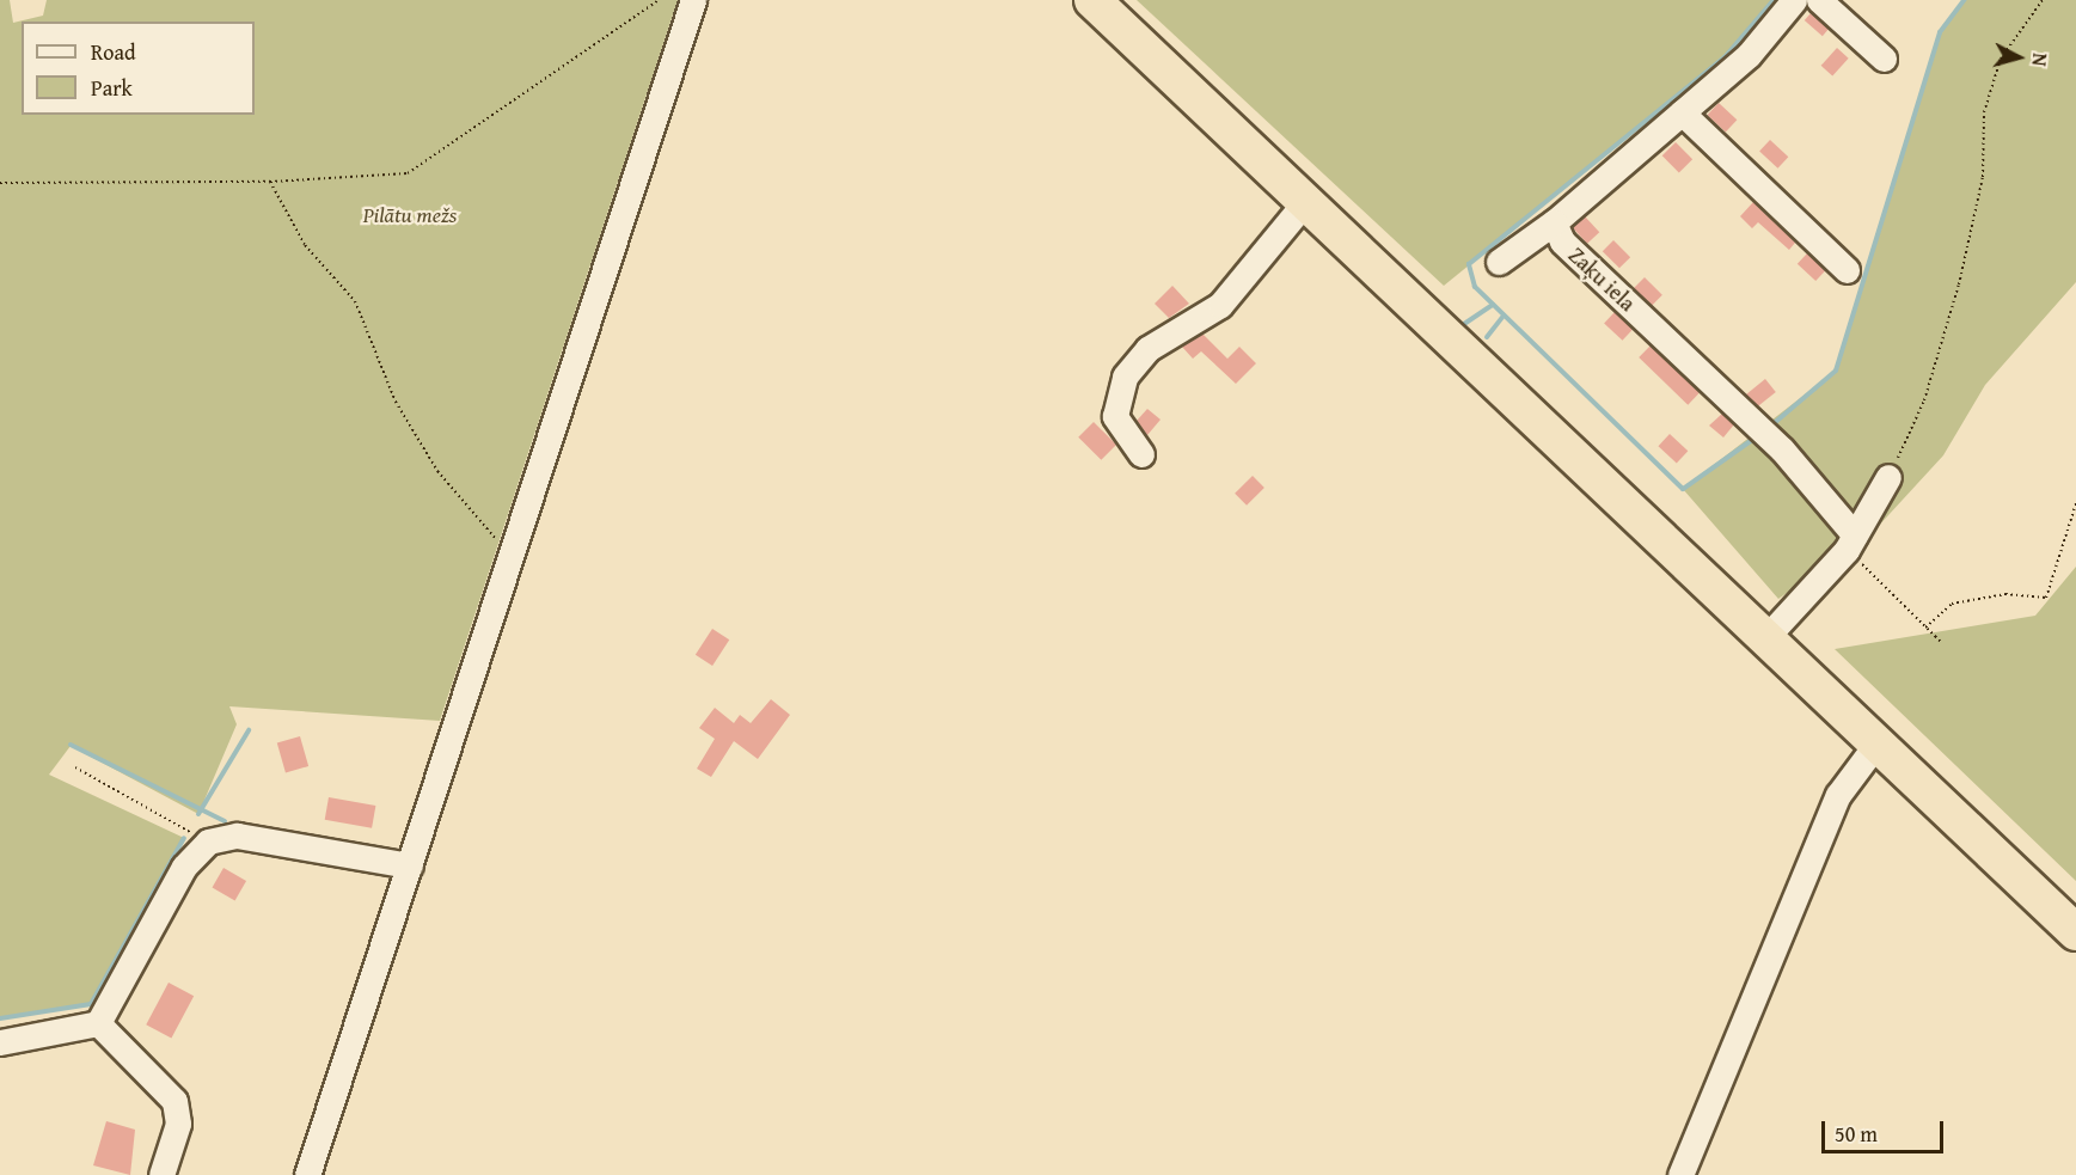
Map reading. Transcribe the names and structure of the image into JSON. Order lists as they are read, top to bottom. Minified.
{"streets":{"street":["Zaķu iela"]},"parks":["Pilātu mežs"],"legend":["Road","Park"],"scale_bar":"50 m","north":"right"}
